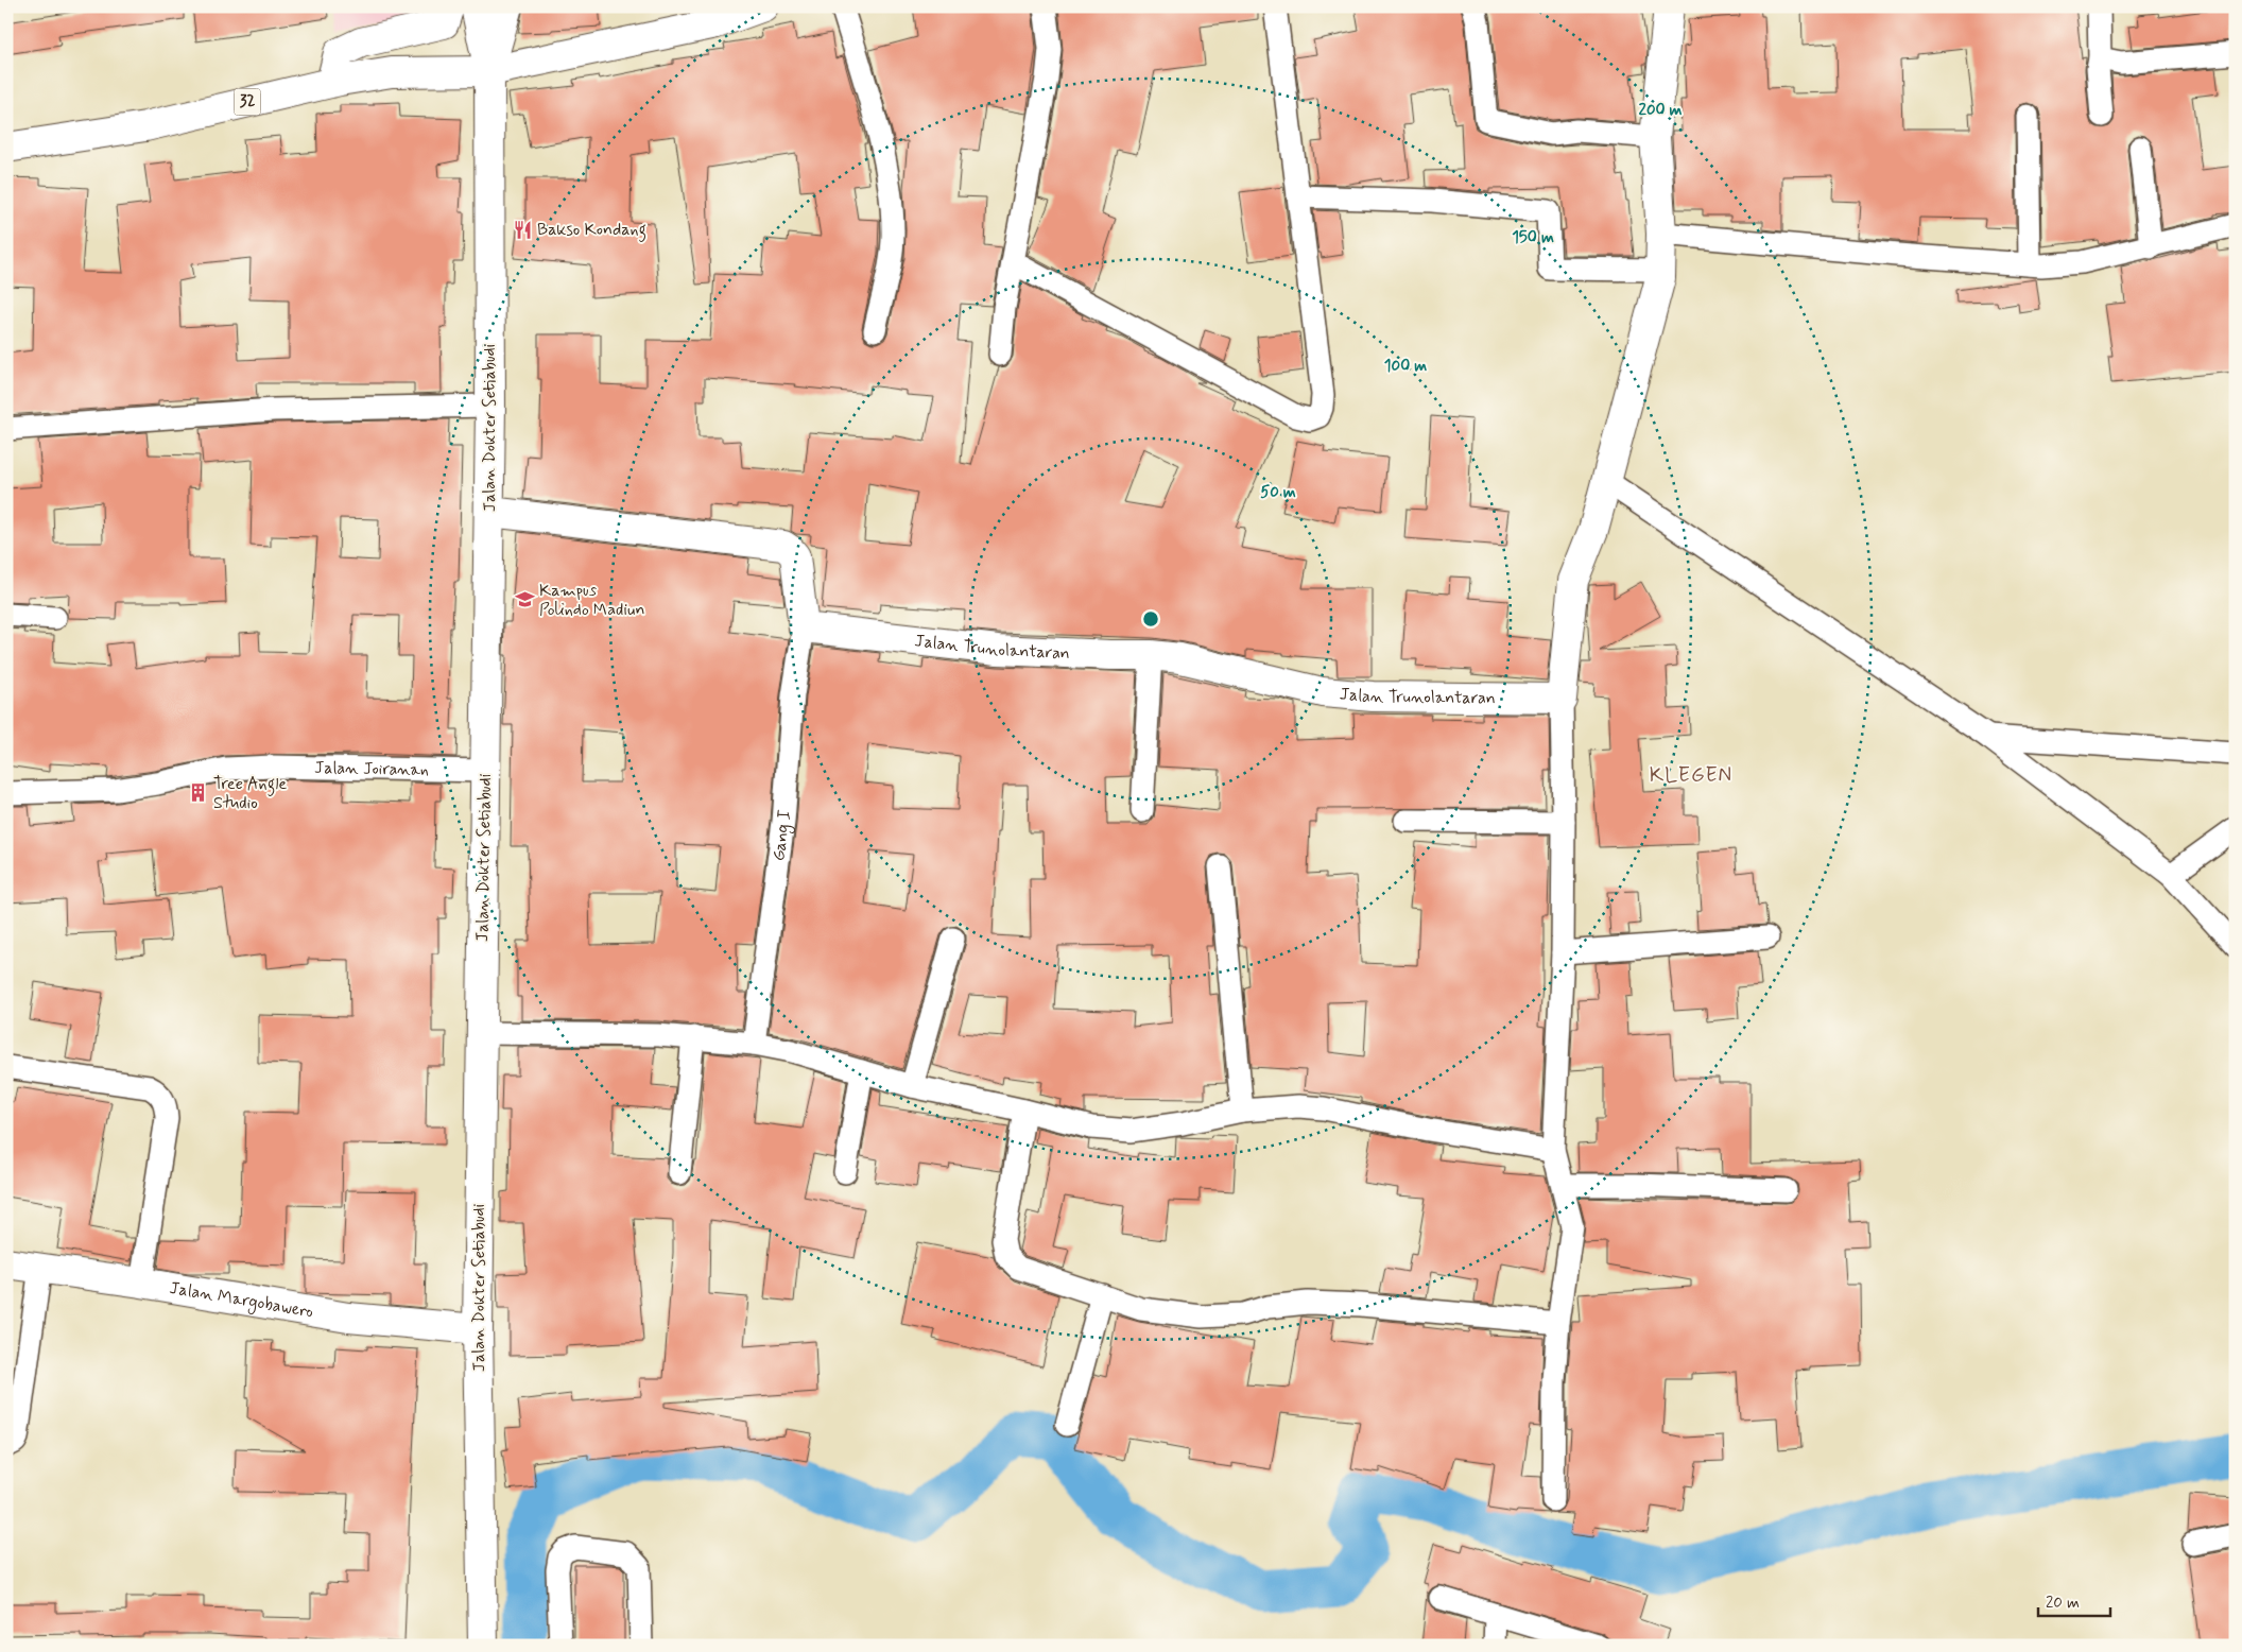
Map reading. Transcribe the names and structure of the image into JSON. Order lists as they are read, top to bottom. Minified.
{"streets":{"main road":["32","Jalan Dokter Setiabudi","Jalan Trunolantaran","Jalan Margobawero"],"street":["Jalan Joiranan","Gang I"]},"crossings":[["32","Jalan Dokter Setiabudi"],["Jalan Dokter Setiabudi","Jalan Joiranan"],["Jalan Dokter Setiabudi","Jalan Margobawero"],["Jalan Trunolantaran","Gang I"]],"districts":["KLEGEN"],"places":{"restaurant":["Bakso Kondang"],"school or university":["Kampus Polindo Madiun"],"building":["Tree Angle Studio"]},"scale_bar":"20 m","rings":["200 m","150 m","100 m","50 m"]}
